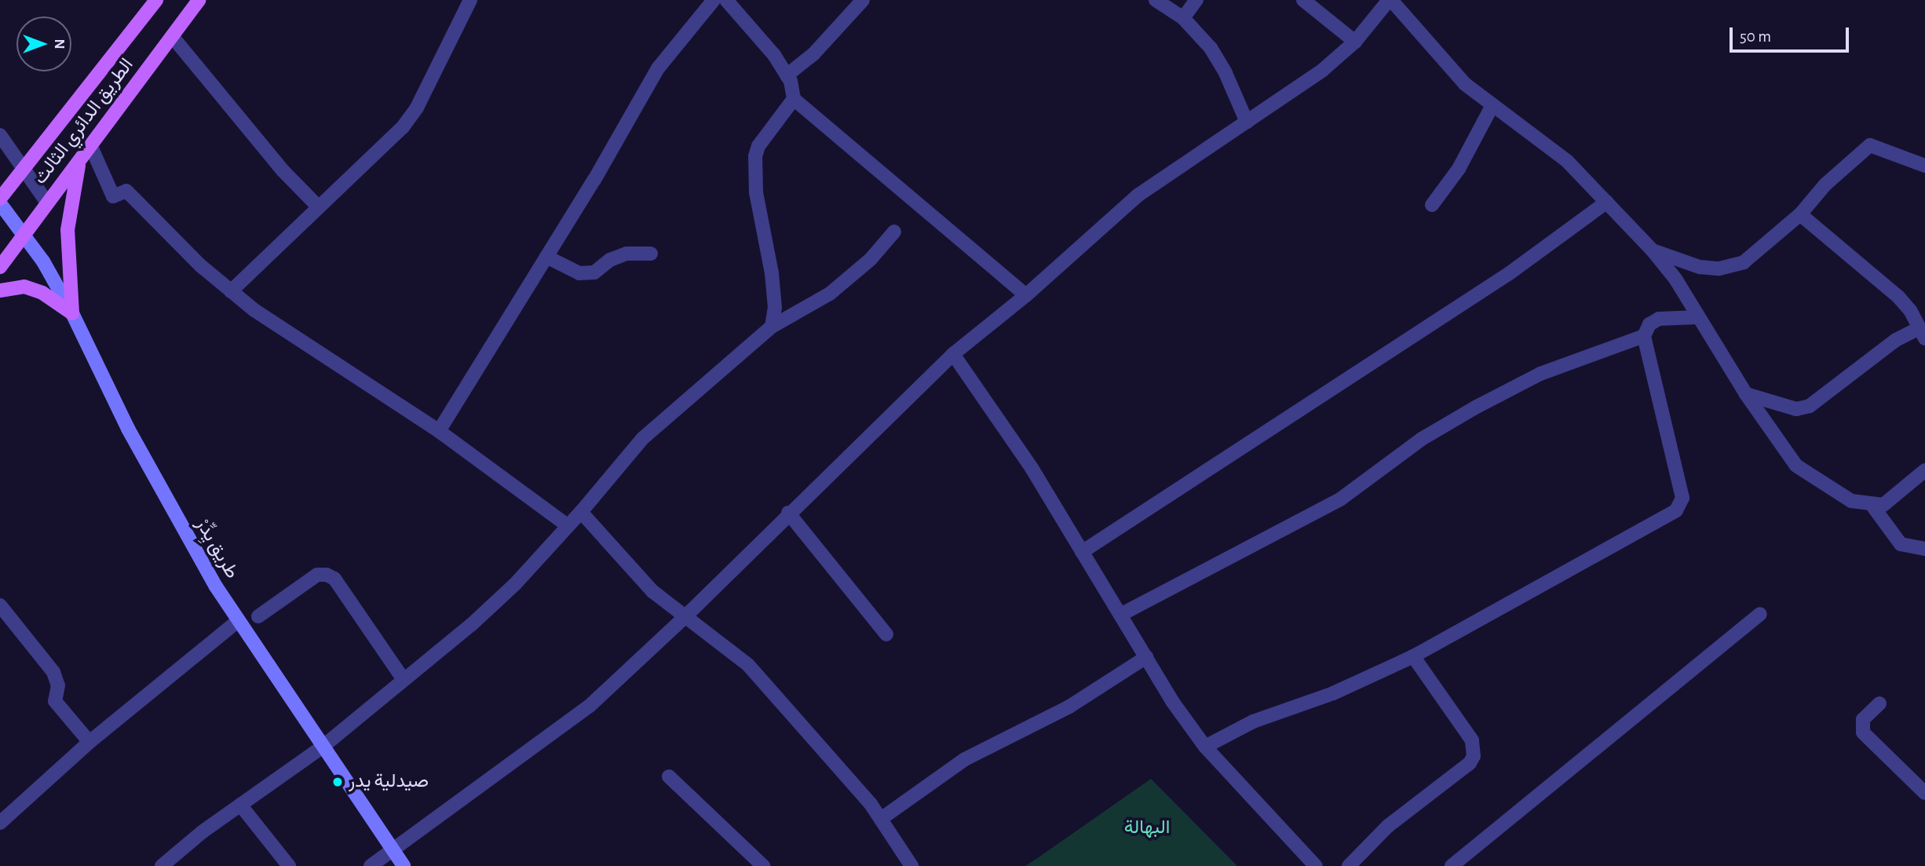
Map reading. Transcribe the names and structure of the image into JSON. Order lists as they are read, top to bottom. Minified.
{"streets":{"main road":["الطريق الدائري الثالث"],"street":["طريق يِدِّرْ"]},"crossings":[["الطريق الدائري الثالث","طريق يِدِّرْ"]],"parks":["البهالة"],"places":["صيدلية يدر"],"scale_bar":"50 m","north":"right"}
